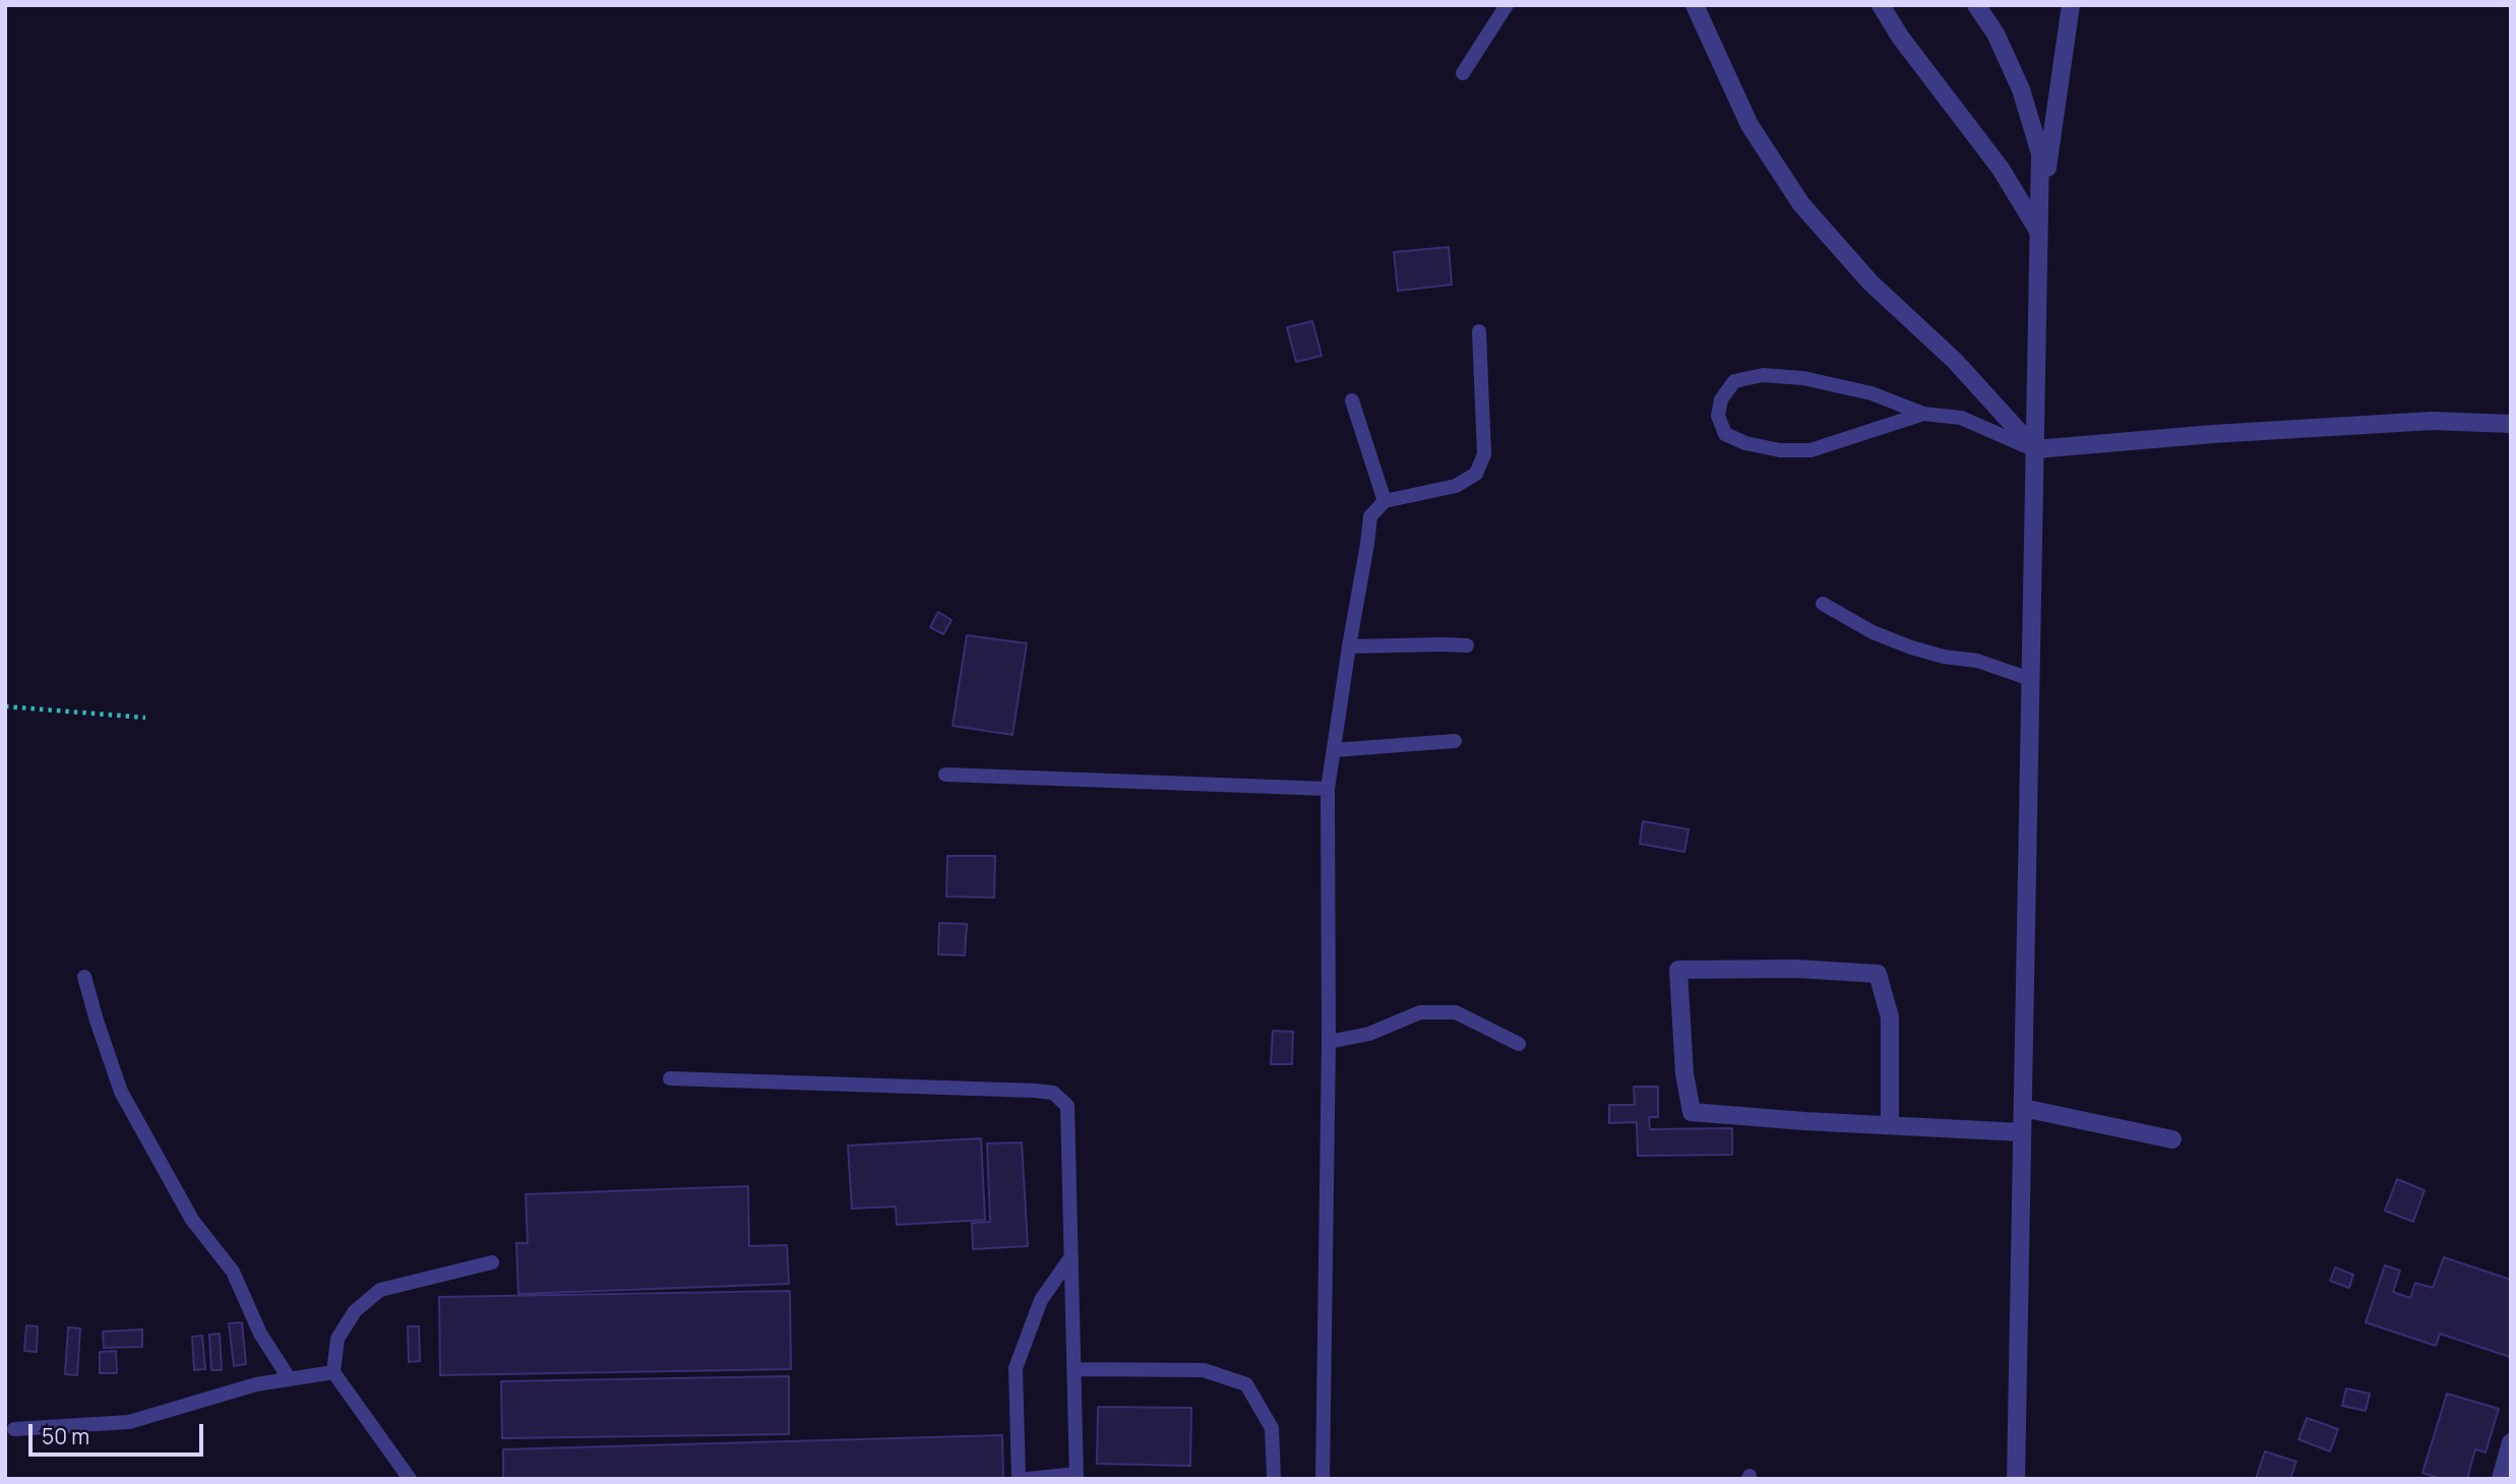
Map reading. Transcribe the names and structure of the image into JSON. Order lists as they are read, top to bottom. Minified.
{"scale_bar":"50 m"}
